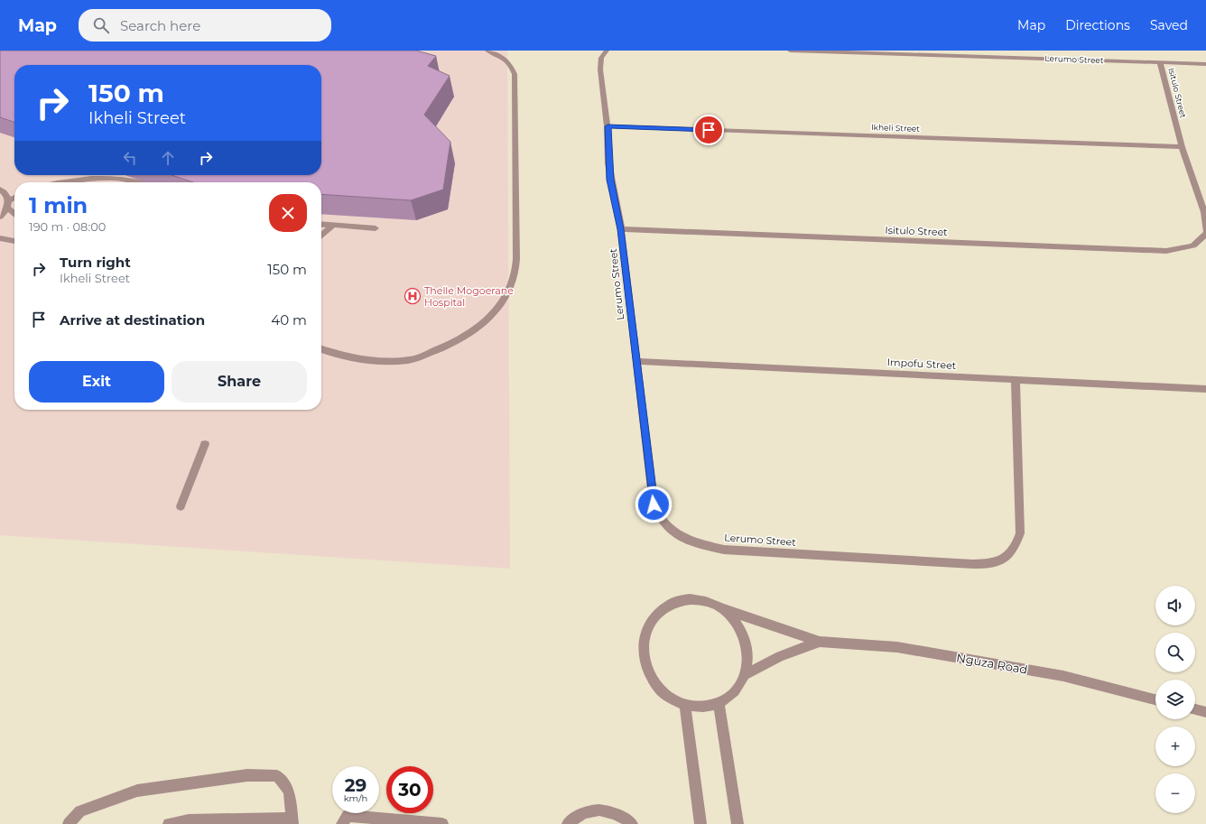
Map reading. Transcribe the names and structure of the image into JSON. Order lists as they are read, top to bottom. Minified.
{"streets":{"street":["Lerumo Street","Isitulo Street","Ikheli Street","Impofu Street","Nguza Road"]},"crossings":[["Lerumo Street","Isitulo Street"],["Lerumo Street","Ikheli Street"],["Lerumo Street","Impofu Street"],["Isitulo Street","Ikheli Street"]],"places":{"hospital":["Thelle Mogoerane Hospital"]},"page":{"header":"Map","search":"Search here","nav":["Map","Directions","Saved"],"turn":["150 m","Ikheli Street"],"heading":["1 min","190 m · 08:00"],"list":[{"name":"Turn right","note":"Ikheli Street","value":"150 m"},{"name":"Arrive at destination","value":"40 m"}],"buttons":["Exit","Share"],"map_buttons":["+","−"],"speed":"29 km/h","limit":"30"}}
